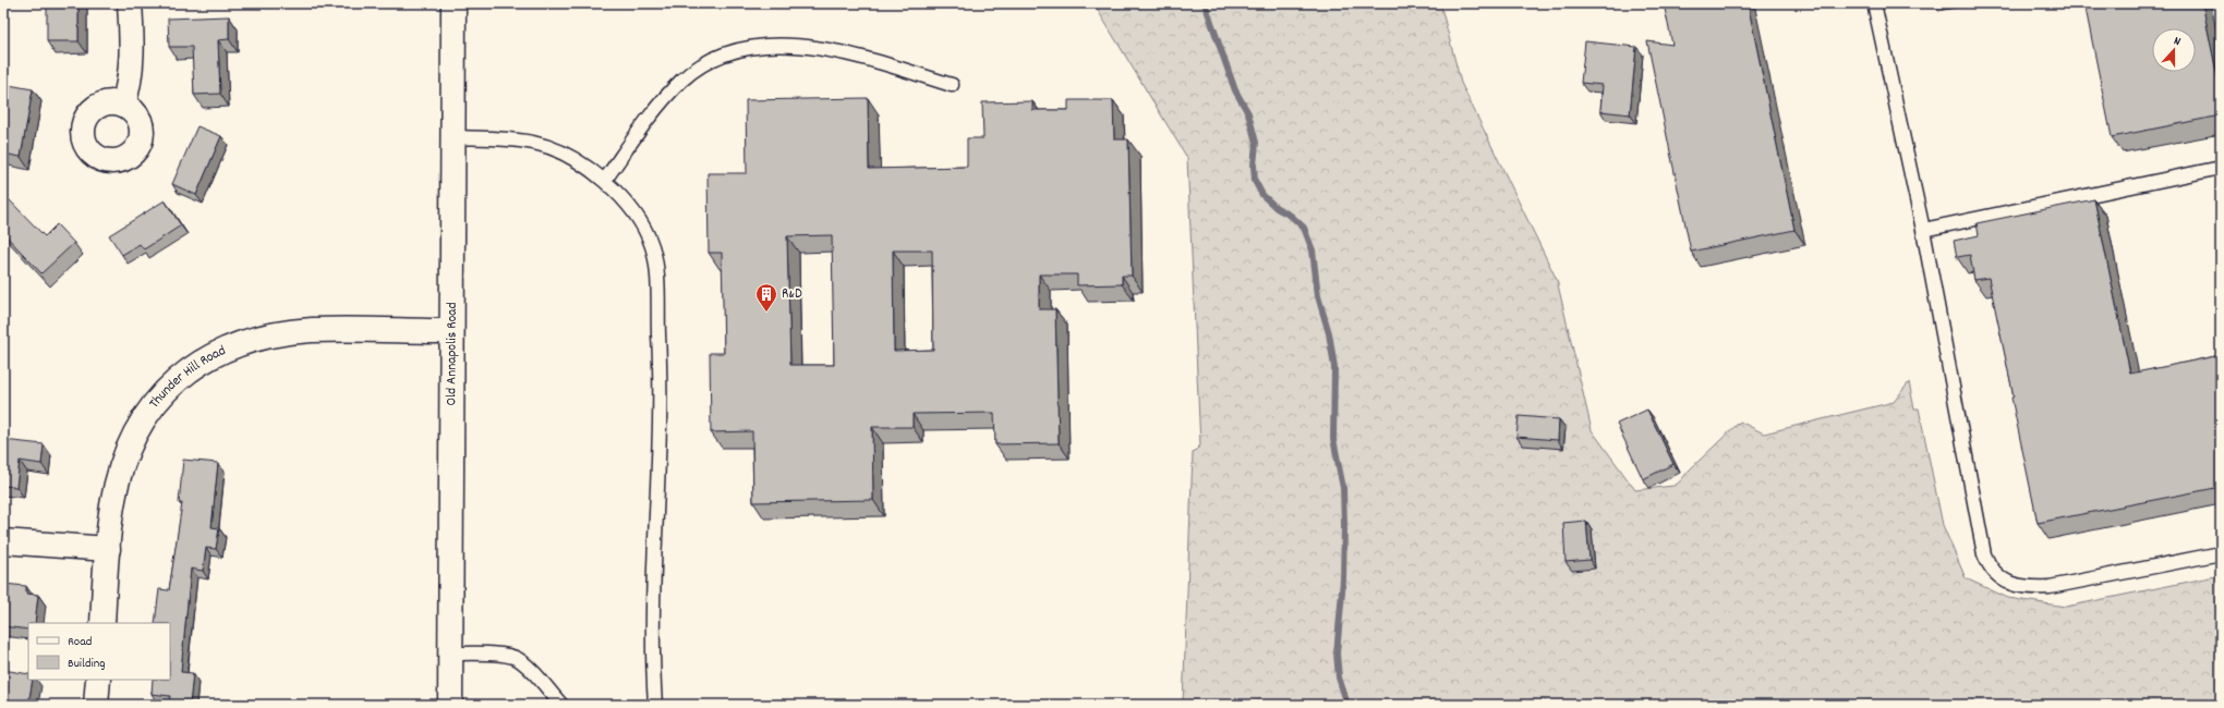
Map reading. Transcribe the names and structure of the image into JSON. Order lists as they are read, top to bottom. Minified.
{"streets":{"street":["Old Annapolis Road","Thunder Hill Road"]},"crossings":[["Old Annapolis Road","Thunder Hill Road"]],"places":{"building":["R&D"]},"legend":["Road","Building"],"north":"top"}
